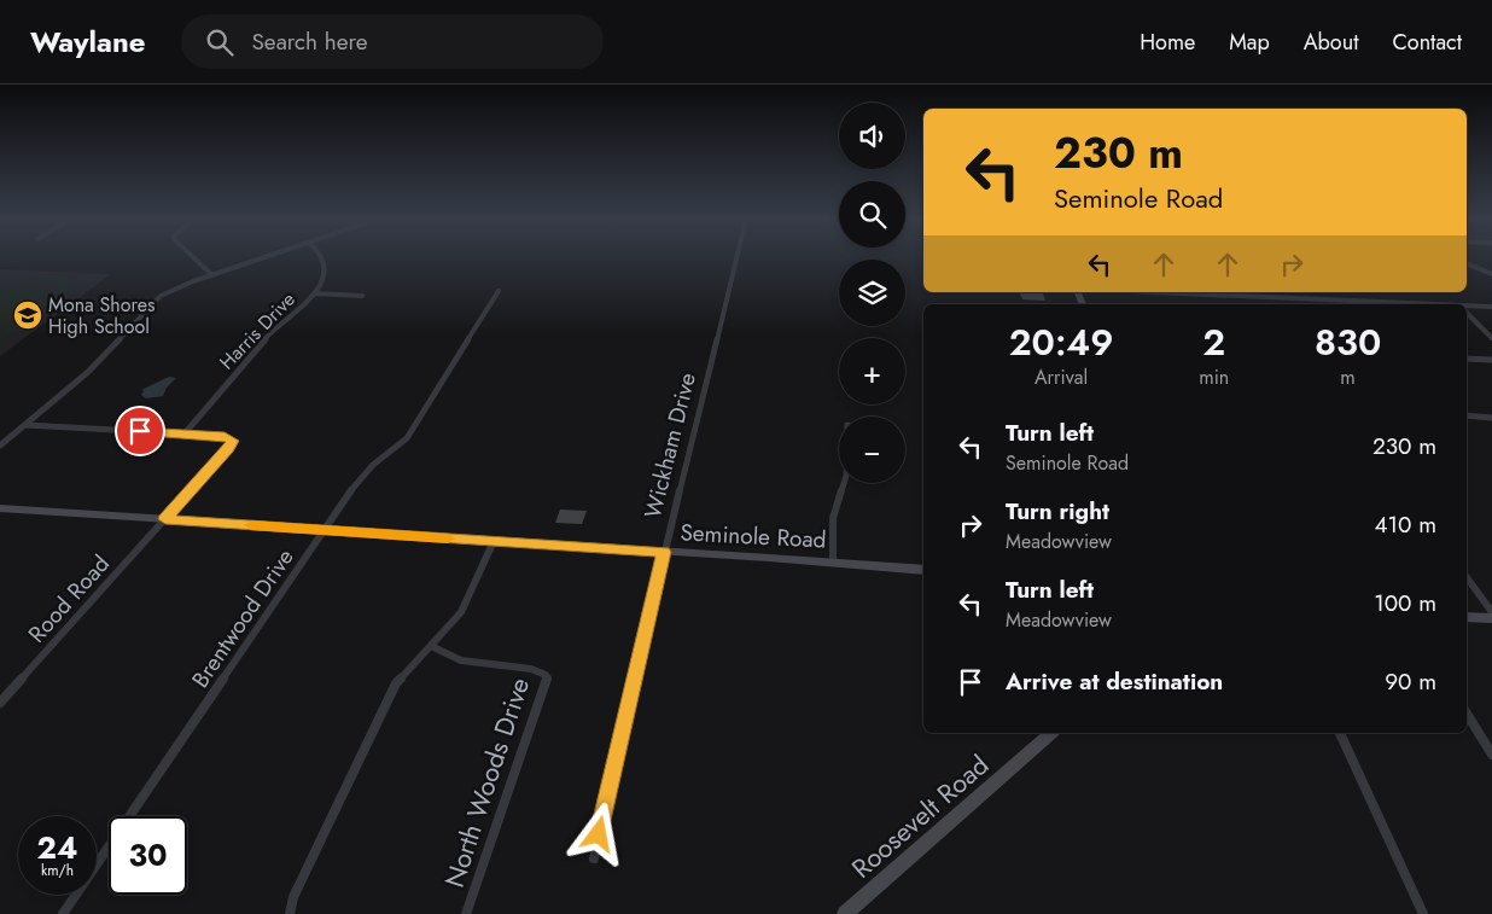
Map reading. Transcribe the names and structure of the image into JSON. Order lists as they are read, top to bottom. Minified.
{"streets":{"street":["Harris Drive","Wickham Drive","Seminole Road","Rood Road","Brentwood Drive","North Woods Drive","Roosevelt Road"]},"crossings":[["Harris Drive","Rood Road"],["Wickham Drive","Seminole Road"],["Seminole Road","Rood Road"],["Seminole Road","Brentwood Drive"]],"places":{"school or university":["Mona Shores High School"]},"page":{"header":"Waylane","search":"Search here","nav":["Home","Map","About","Contact"],"map_buttons":["+","−"],"turn":["230 m","Seminole Road"],"eta":["20:49","Arrival","2","min","830","m"],"list":[{"name":"Turn left","note":"Seminole Road","value":"230 m"},{"name":"Turn right","note":"Meadowview","value":"410 m"},{"name":"Turn left","note":"Meadowview","value":"100 m"},{"name":"Arrive at destination","value":"90 m"}],"speed":"24 km/h","limit":"30"}}
